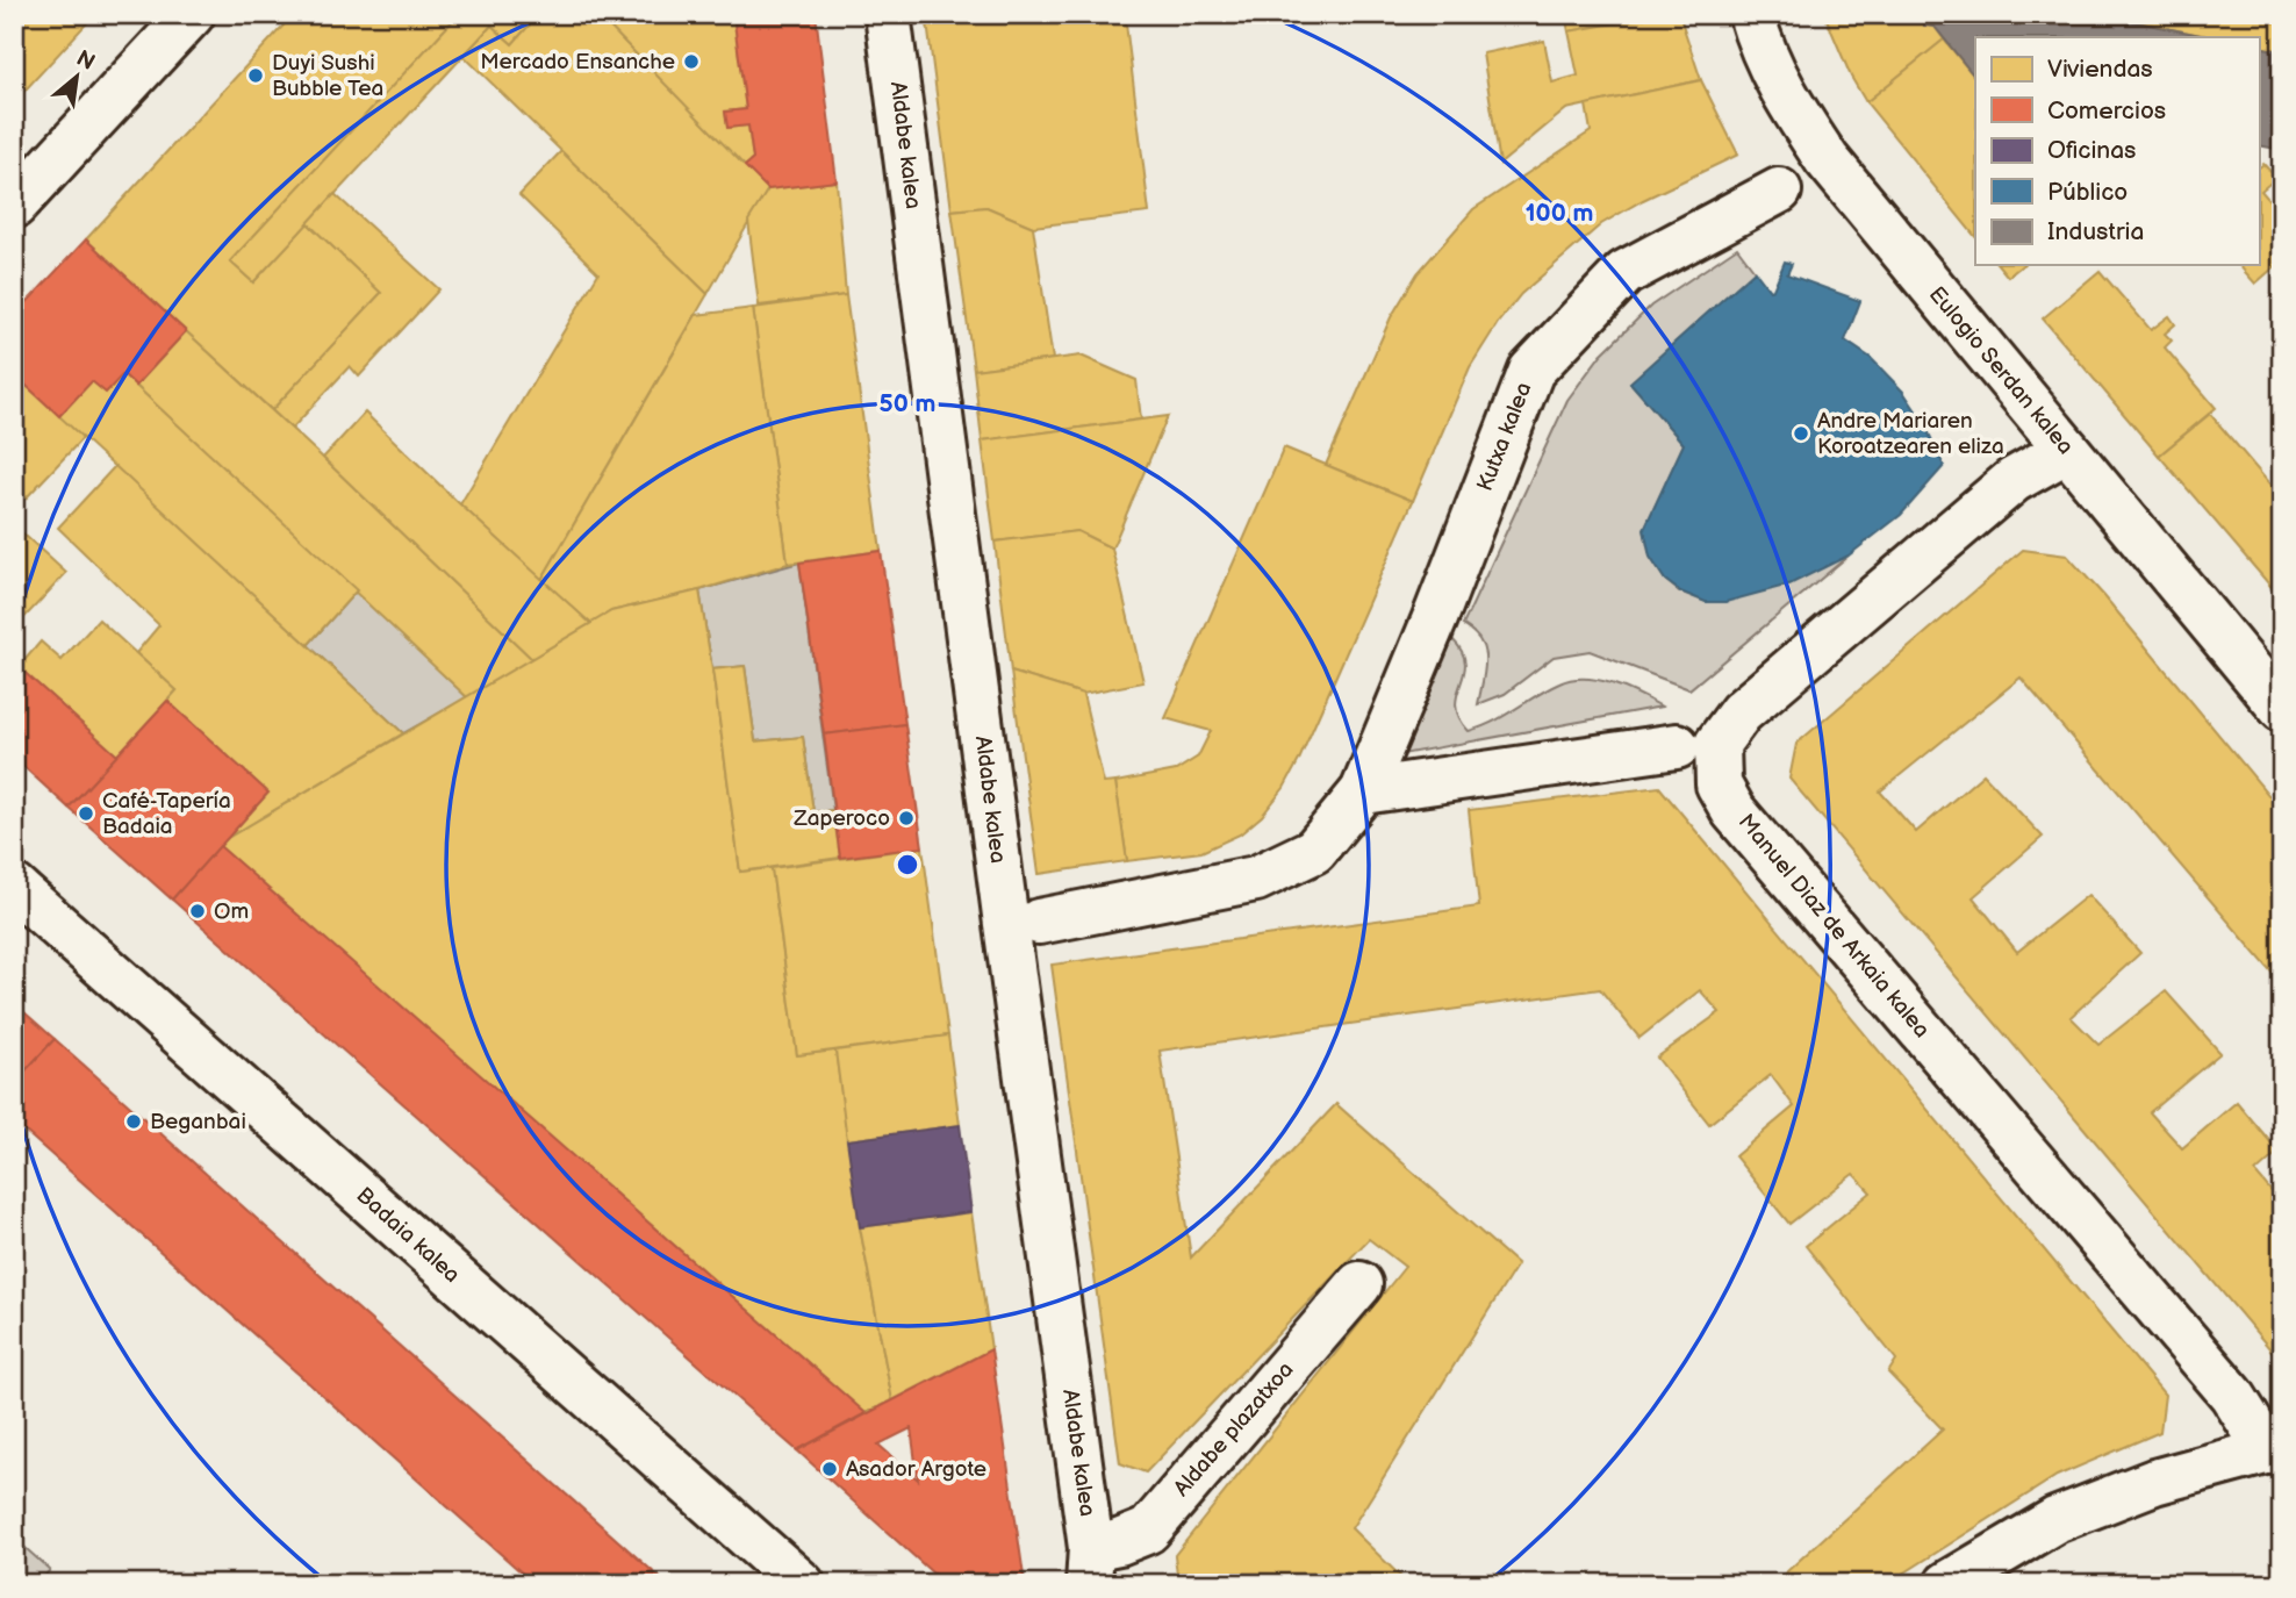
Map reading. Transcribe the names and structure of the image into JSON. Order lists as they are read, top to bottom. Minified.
{"streets":{"street":["Aldabe kalea","Eulogio Serdan kalea","Kutxa kalea","Manuel Diaz de Arkaia kalea","Badaia kalea","Aldabe plazatxoa"]},"crossings":[["Aldabe kalea","Aldabe plazatxoa"],["Eulogio Serdan kalea","Manuel Diaz de Arkaia kalea"]],"places":["Mercado Ensanche","Duyi Sushi Bubble Tea","Andre Mariaren Koroatzearen eliza","Café-Tapería Badaia","Zaperoco","Om","Beganbai","Asador Argote"],"legend":["Viviendas","Comercios","Oficinas","Público","Industria"],"north":"top right","rings":["100 m","50 m"]}
